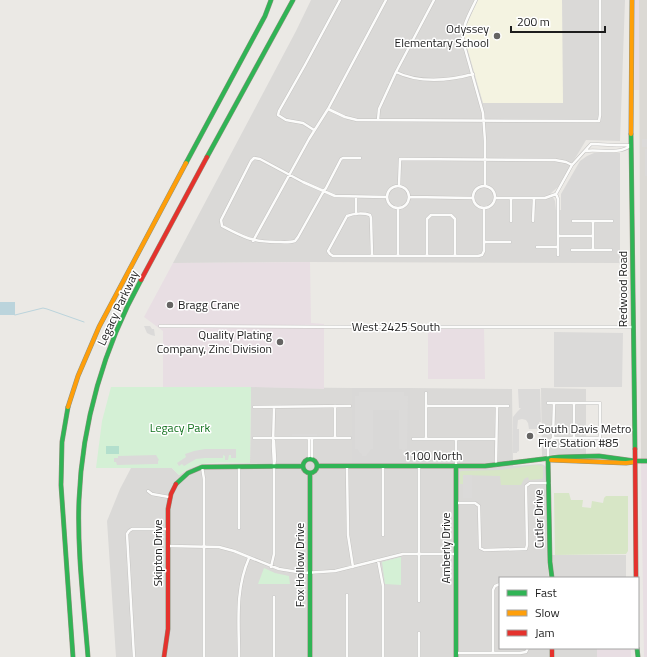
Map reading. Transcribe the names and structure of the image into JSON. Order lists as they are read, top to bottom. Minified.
{"streets":{"main road":["Redwood Road","Legacy Parkway","1100 North","Cutler Drive","Amberly Drive","Skipton Drive","Fox Hollow Drive"],"street":["West 2425 South"]},"crossings":[["Redwood Road","West 2425 South"],["Redwood Road","1100 North"],["1100 North","Cutler Drive"],["1100 North","Amberly Drive"],["1100 North","Fox Hollow Drive"]],"parks":["Legacy Park"],"places":["Odyssey Elementary School","Bragg Crane","Quality Plating Company, Zinc Division","South Davis Metro Fire Station #85"],"legend":["Fast","Slow","Jam"],"scale_bar":"200 m"}
